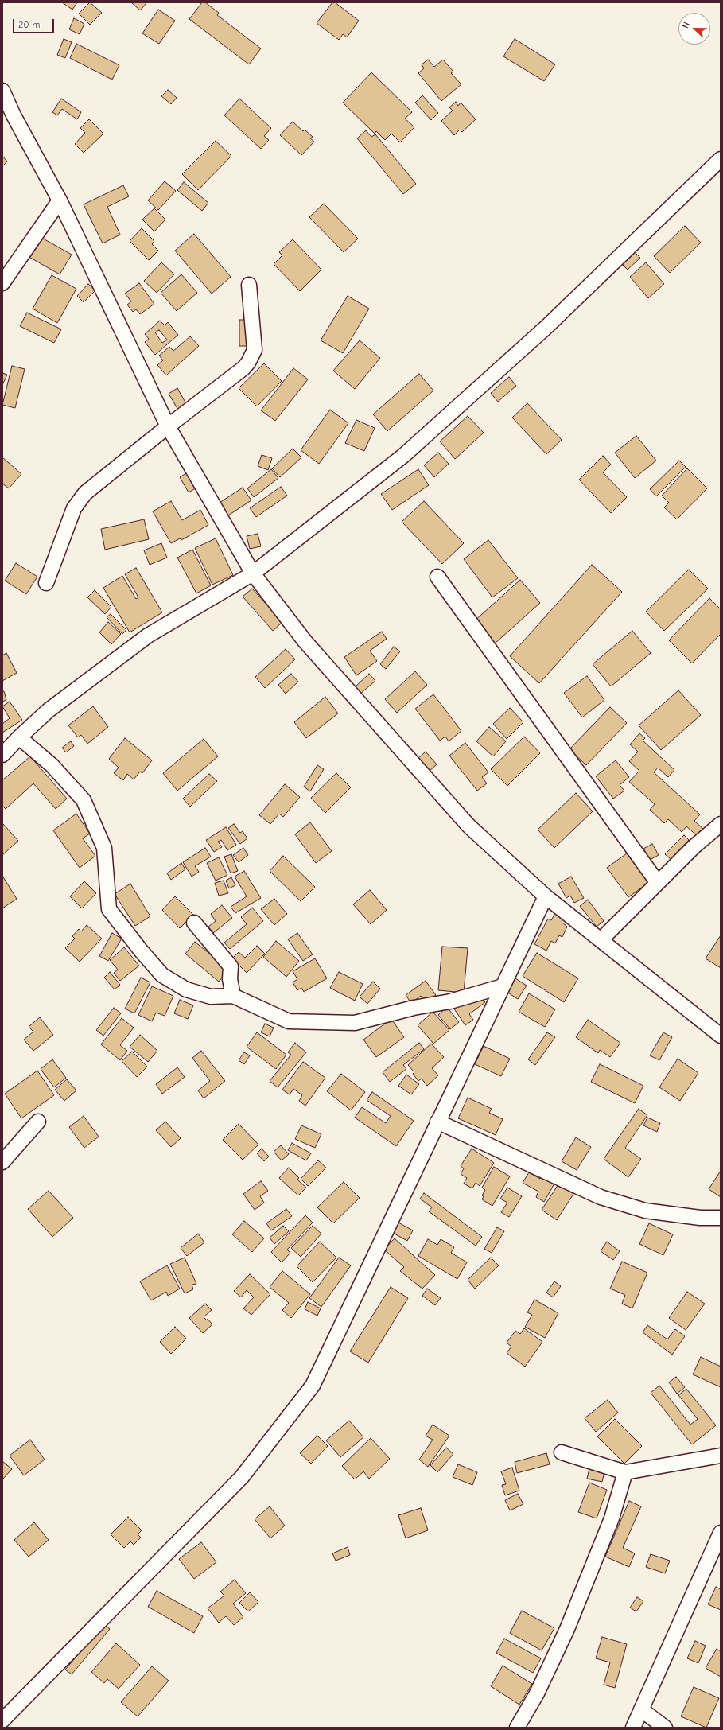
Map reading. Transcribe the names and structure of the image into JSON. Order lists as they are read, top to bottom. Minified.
{"scale_bar":"20 m","north":"left"}
